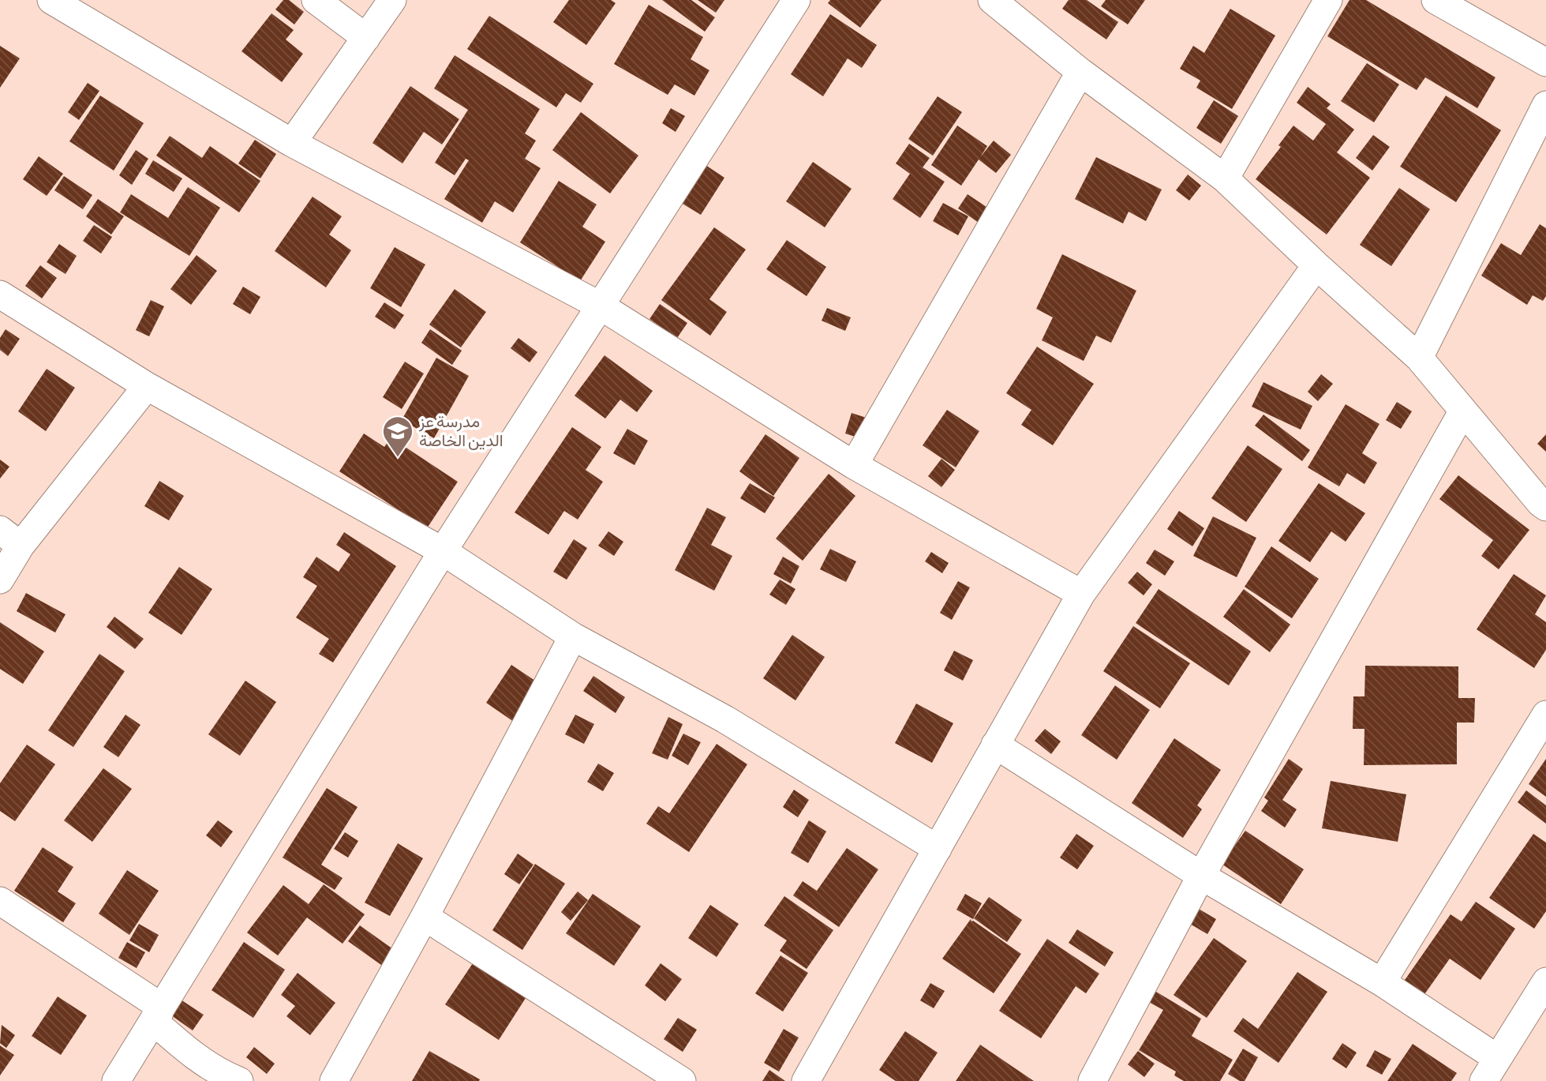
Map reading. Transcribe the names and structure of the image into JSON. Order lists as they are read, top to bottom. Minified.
{"places":{"school or university":["مدرسة عز الدين الخاصة"]}}
